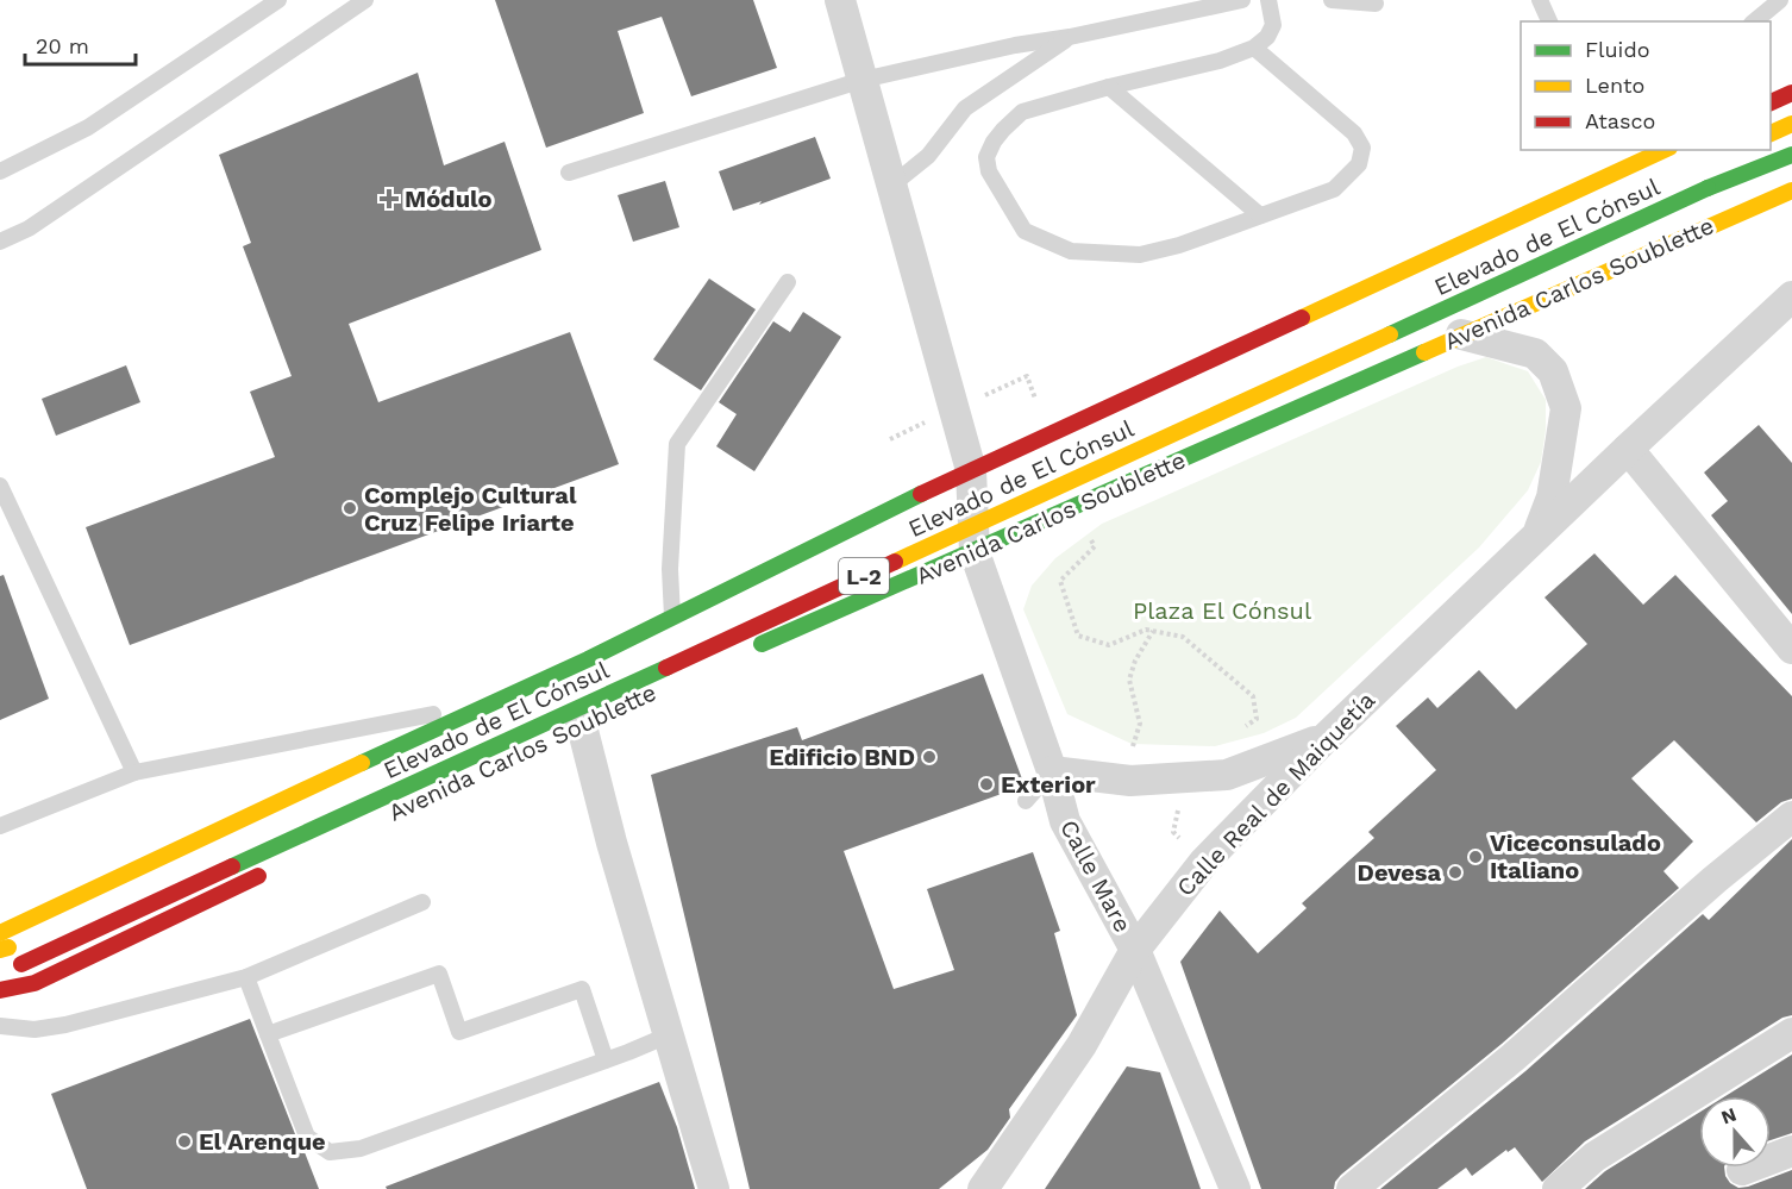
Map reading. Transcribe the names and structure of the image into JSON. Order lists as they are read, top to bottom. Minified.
{"streets":{"street":["Elevado de El Cónsul","Avenida Carlos Soublette","L-2","Calle Real de Maiquetía","Calle Mare"]},"crossings":[["Avenida Carlos Soublette","Calle Real de Maiquetía"],["Avenida Carlos Soublette","Calle Mare"],["L-2","Calle Mare"],["Calle Real de Maiquetía","Calle Mare"]],"parks":["Plaza El Cónsul"],"places":{"health":["Módulo"],"other":["Complejo Cultural Cruz Felipe Iriarte","Edificio BND","Exterior","Viceconsulado Italiano","Devesa","El Arenque"]},"legend":["Fluido","Lento","Atasco"],"scale_bar":"20 m","north":"top"}
